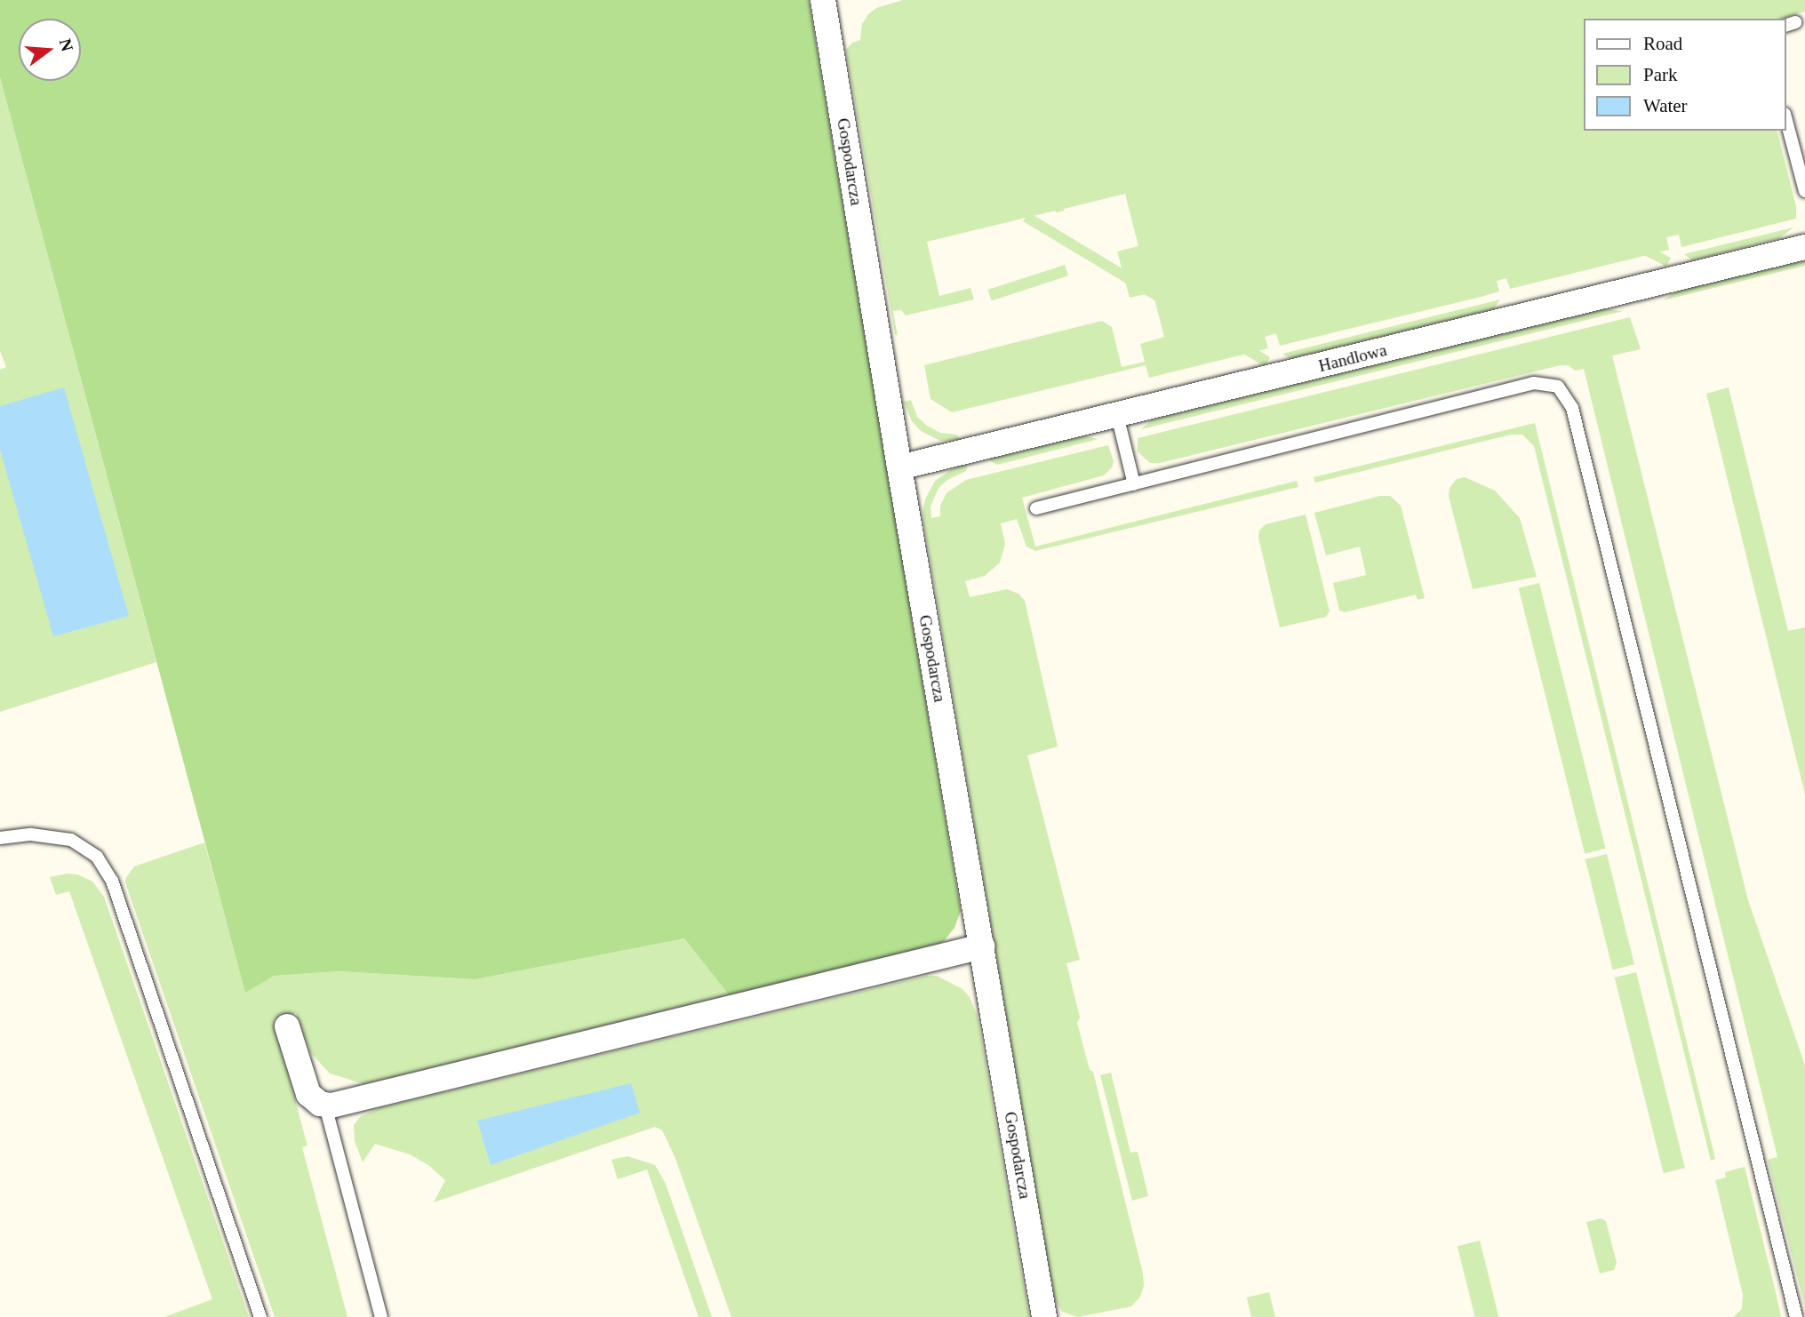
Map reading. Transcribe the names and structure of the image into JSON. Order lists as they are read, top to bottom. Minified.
{"streets":{"street":["Gospodarcza","Handlowa"]},"crossings":[["Gospodarcza","Handlowa"]],"legend":["Road","Park","Water"],"north":"right"}
